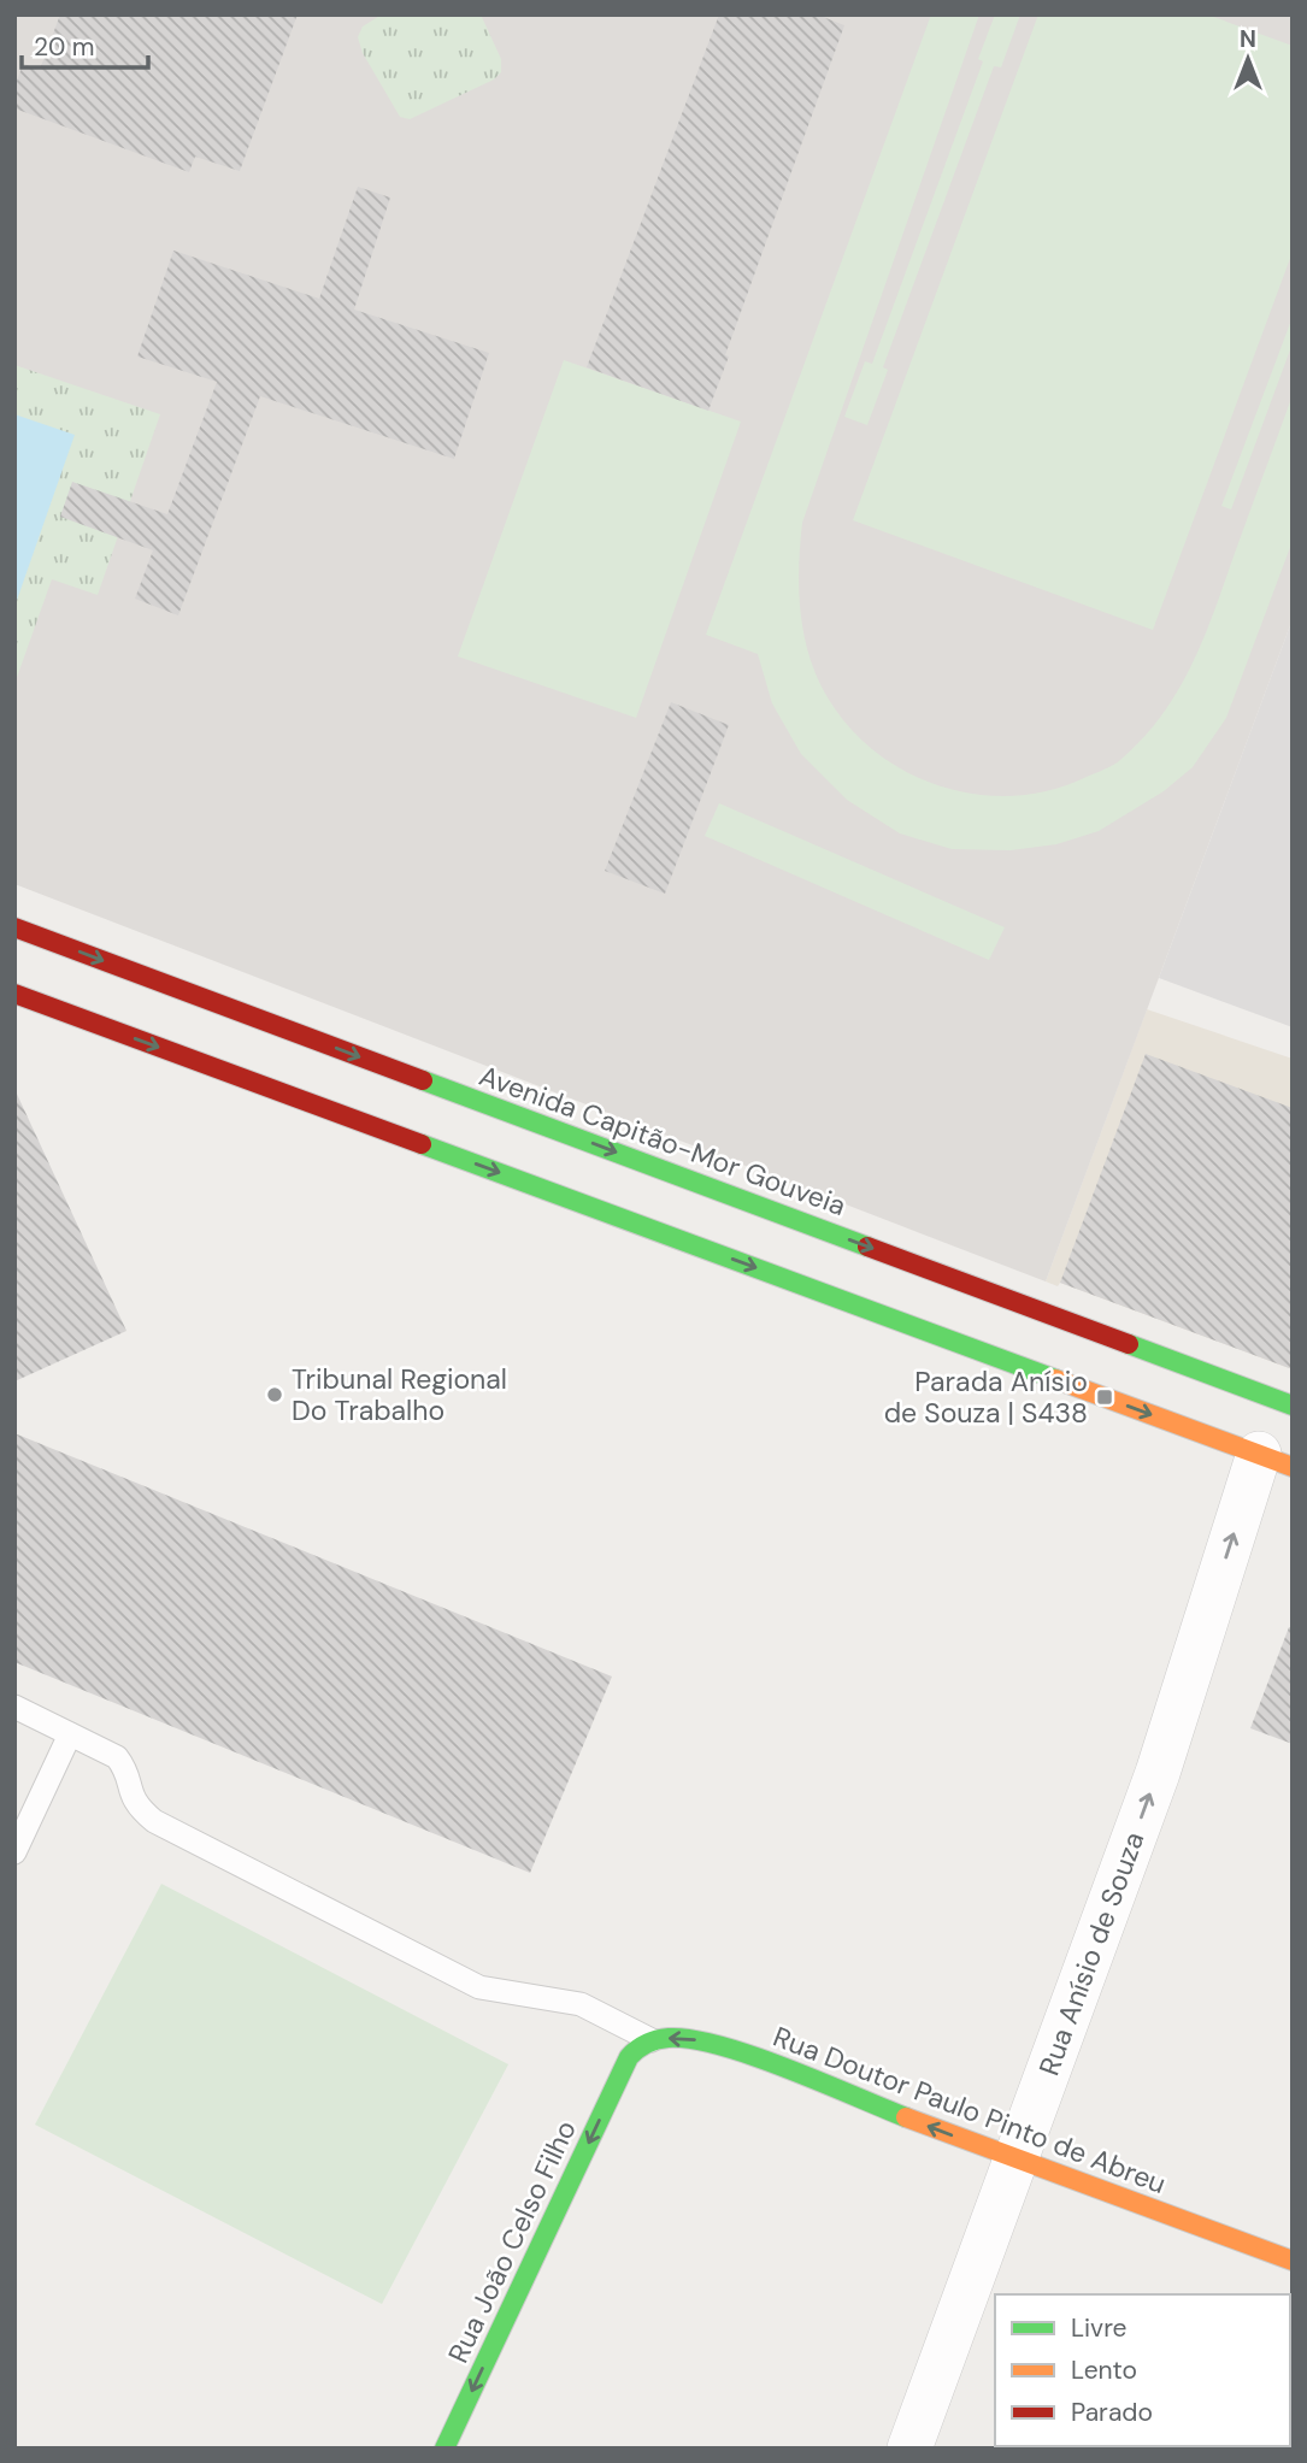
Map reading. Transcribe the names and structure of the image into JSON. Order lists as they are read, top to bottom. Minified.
{"streets":{"main road":["Avenida Capitão-Mor Gouveia","Rua Doutor Paulo Pinto de Abreu","Rua João Celso Filho"],"street":["Rua Anísio de Souza"]},"crossings":[["Rua Anísio de Souza","Rua Doutor Paulo Pinto de Abreu"],["Rua Doutor Paulo Pinto de Abreu","Rua João Celso Filho"]],"one_way":["Rua Anísio de Souza","Rua Doutor Paulo Pinto de Abreu","Rua João Celso Filho"],"places":{"other":["Tribunal Regional Do Trabalho"],"transit":["Parada Anísio de Souza | S438"]},"legend":["Livre","Lento","Parado"],"scale_bar":"20 m","north":"top"}
